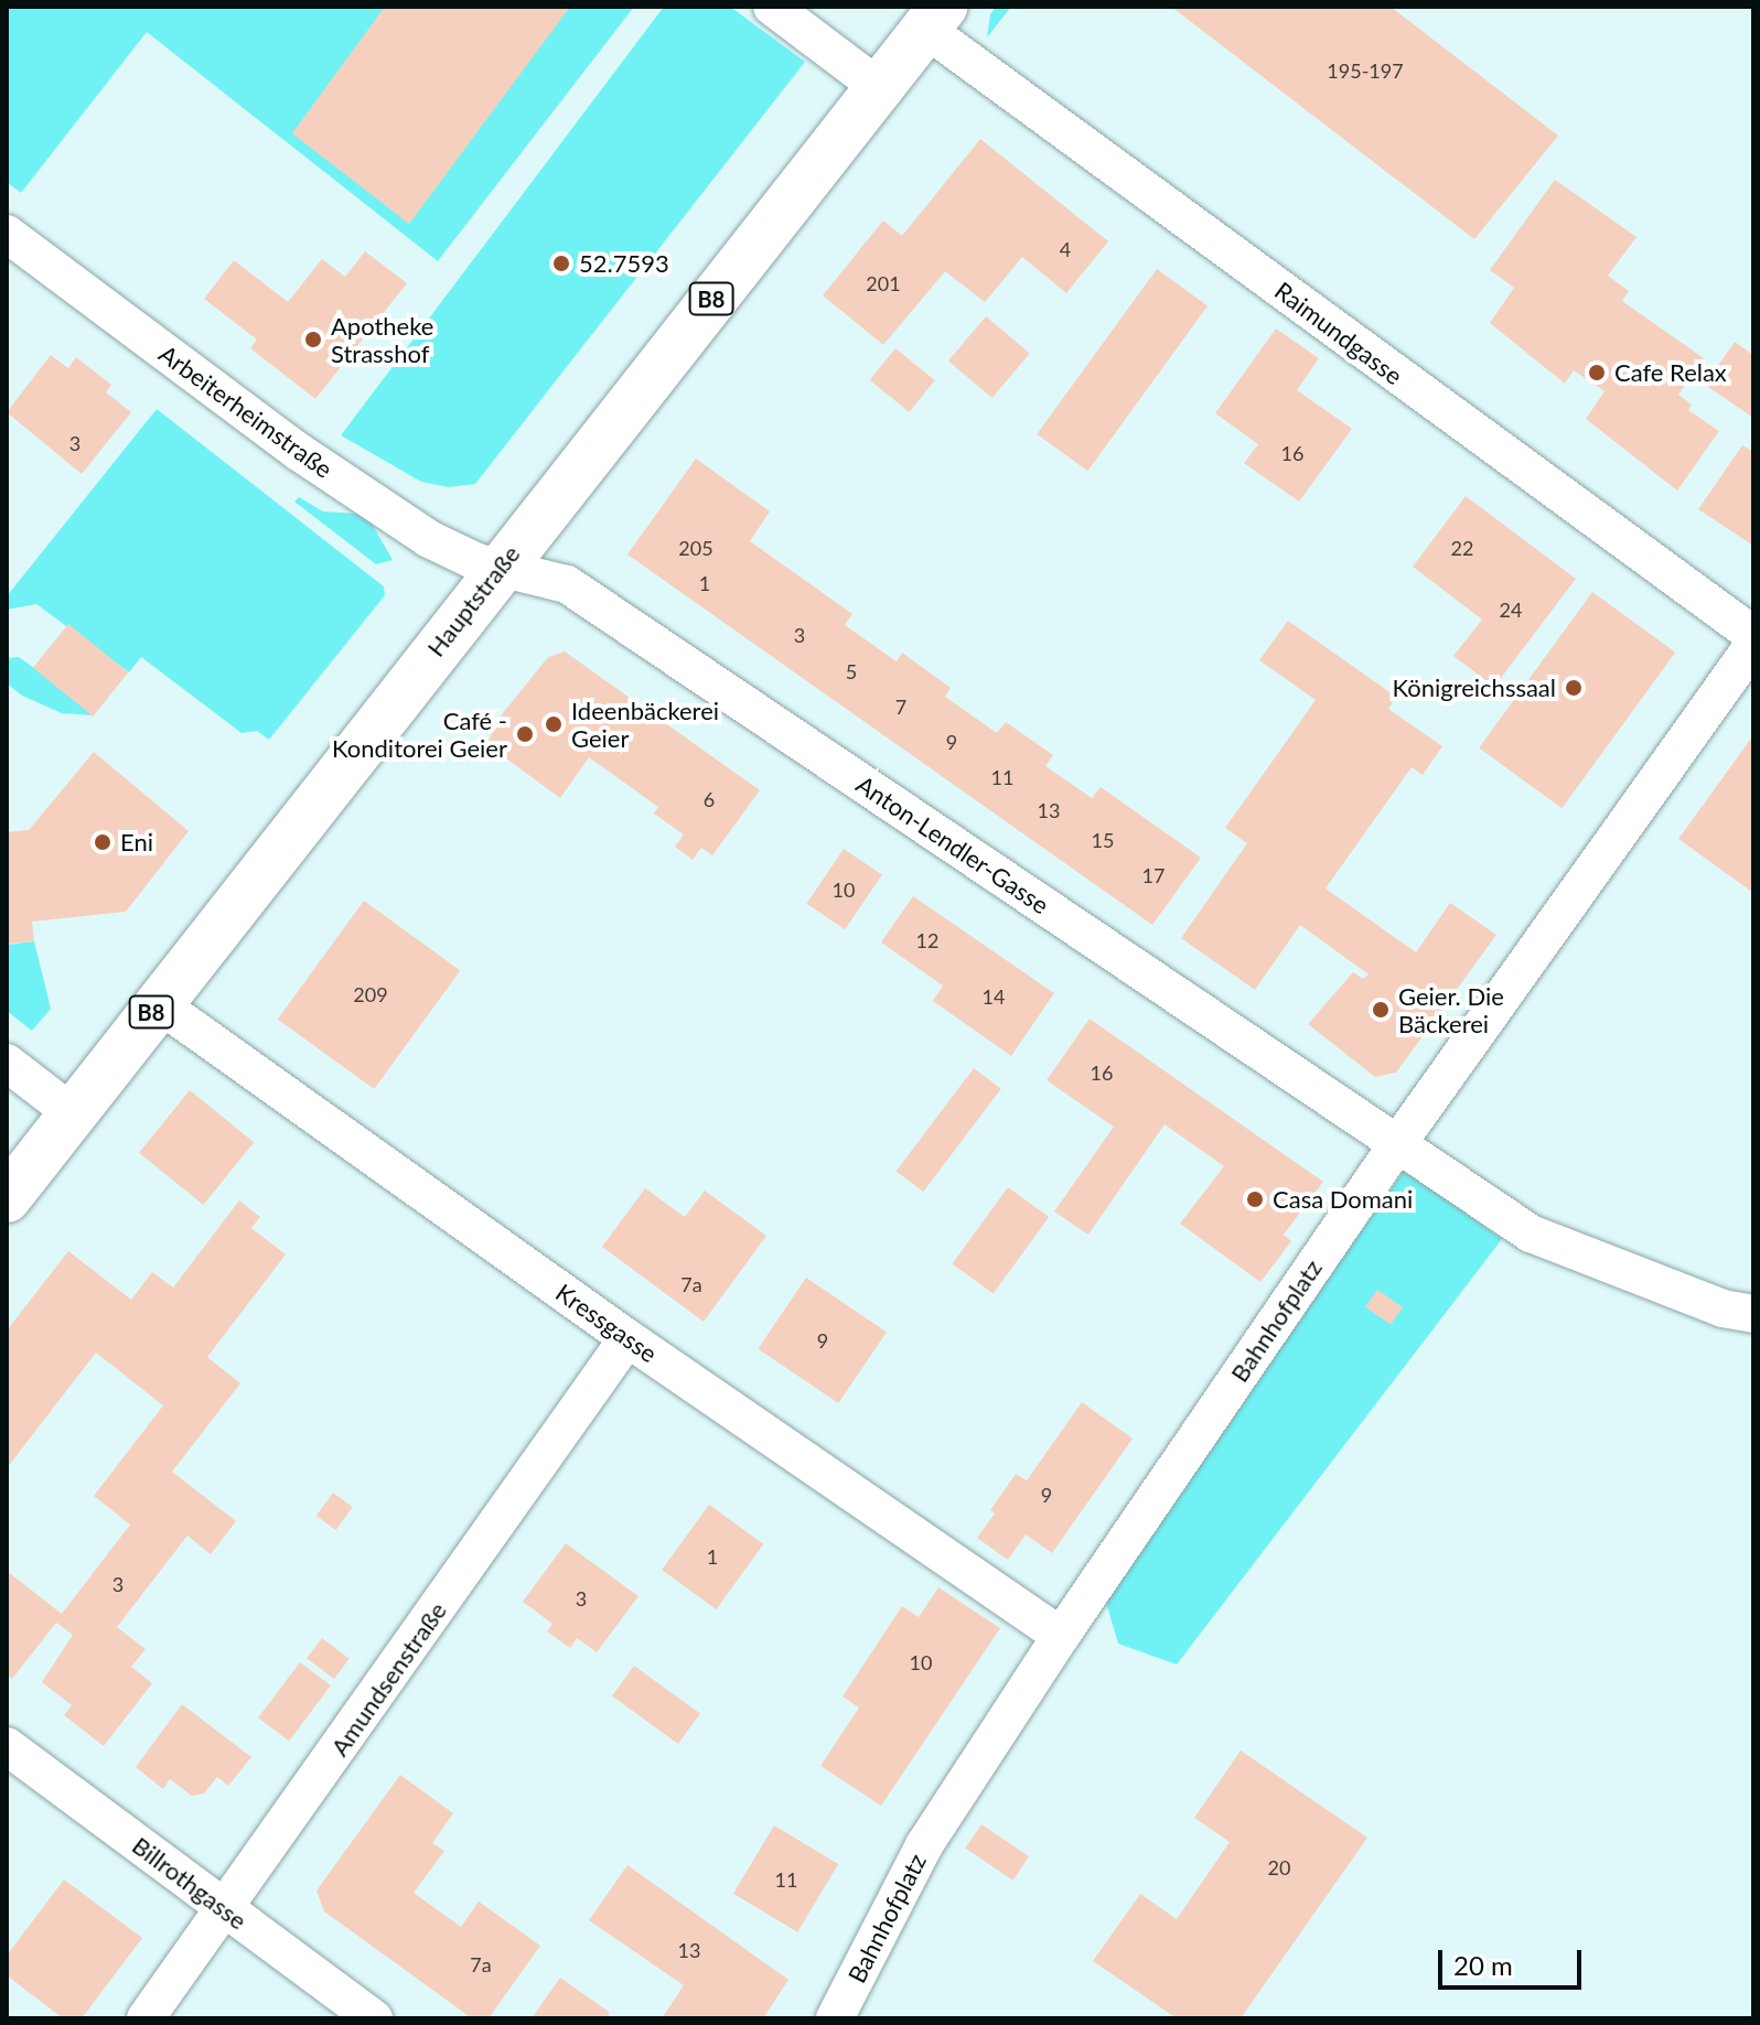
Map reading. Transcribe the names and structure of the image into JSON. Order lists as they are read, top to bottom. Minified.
{"streets":{"main road":["B8","Hauptstraße"],"street":["Raimundgasse","Arbeiterheimstraße","Anton-Lendler-Gasse","Bahnhofplatz","Kressgasse","Amundsenstraße","Billrothgasse"]},"crossings":[["Raimundgasse","Hauptstraße"],["Arbeiterheimstraße","Hauptstraße"],["Arbeiterheimstraße","Anton-Lendler-Gasse"],["Hauptstraße","Anton-Lendler-Gasse"],["Hauptstraße","Kressgasse"],["Anton-Lendler-Gasse","Bahnhofplatz"],["Bahnhofplatz","Kressgasse"],["Kressgasse","Amundsenstraße"],["Amundsenstraße","Billrothgasse"]],"places":["52.7593","Apotheke Strasshof","Cafe Relax","Königreichssaal","Ideenbäckerei Geier","Café - Konditorei Geier","Eni","Geier. Die Bäckerei","Casa Domani"],"house_numbers":["195-197","4","201","3","16","205","22","1","24","3","5","7","9","11","6","13","15","17","10","12","209","14","16","7a","9","9","1","3","3","10","20","11","13","7a"],"scale_bar":"20 m"}
